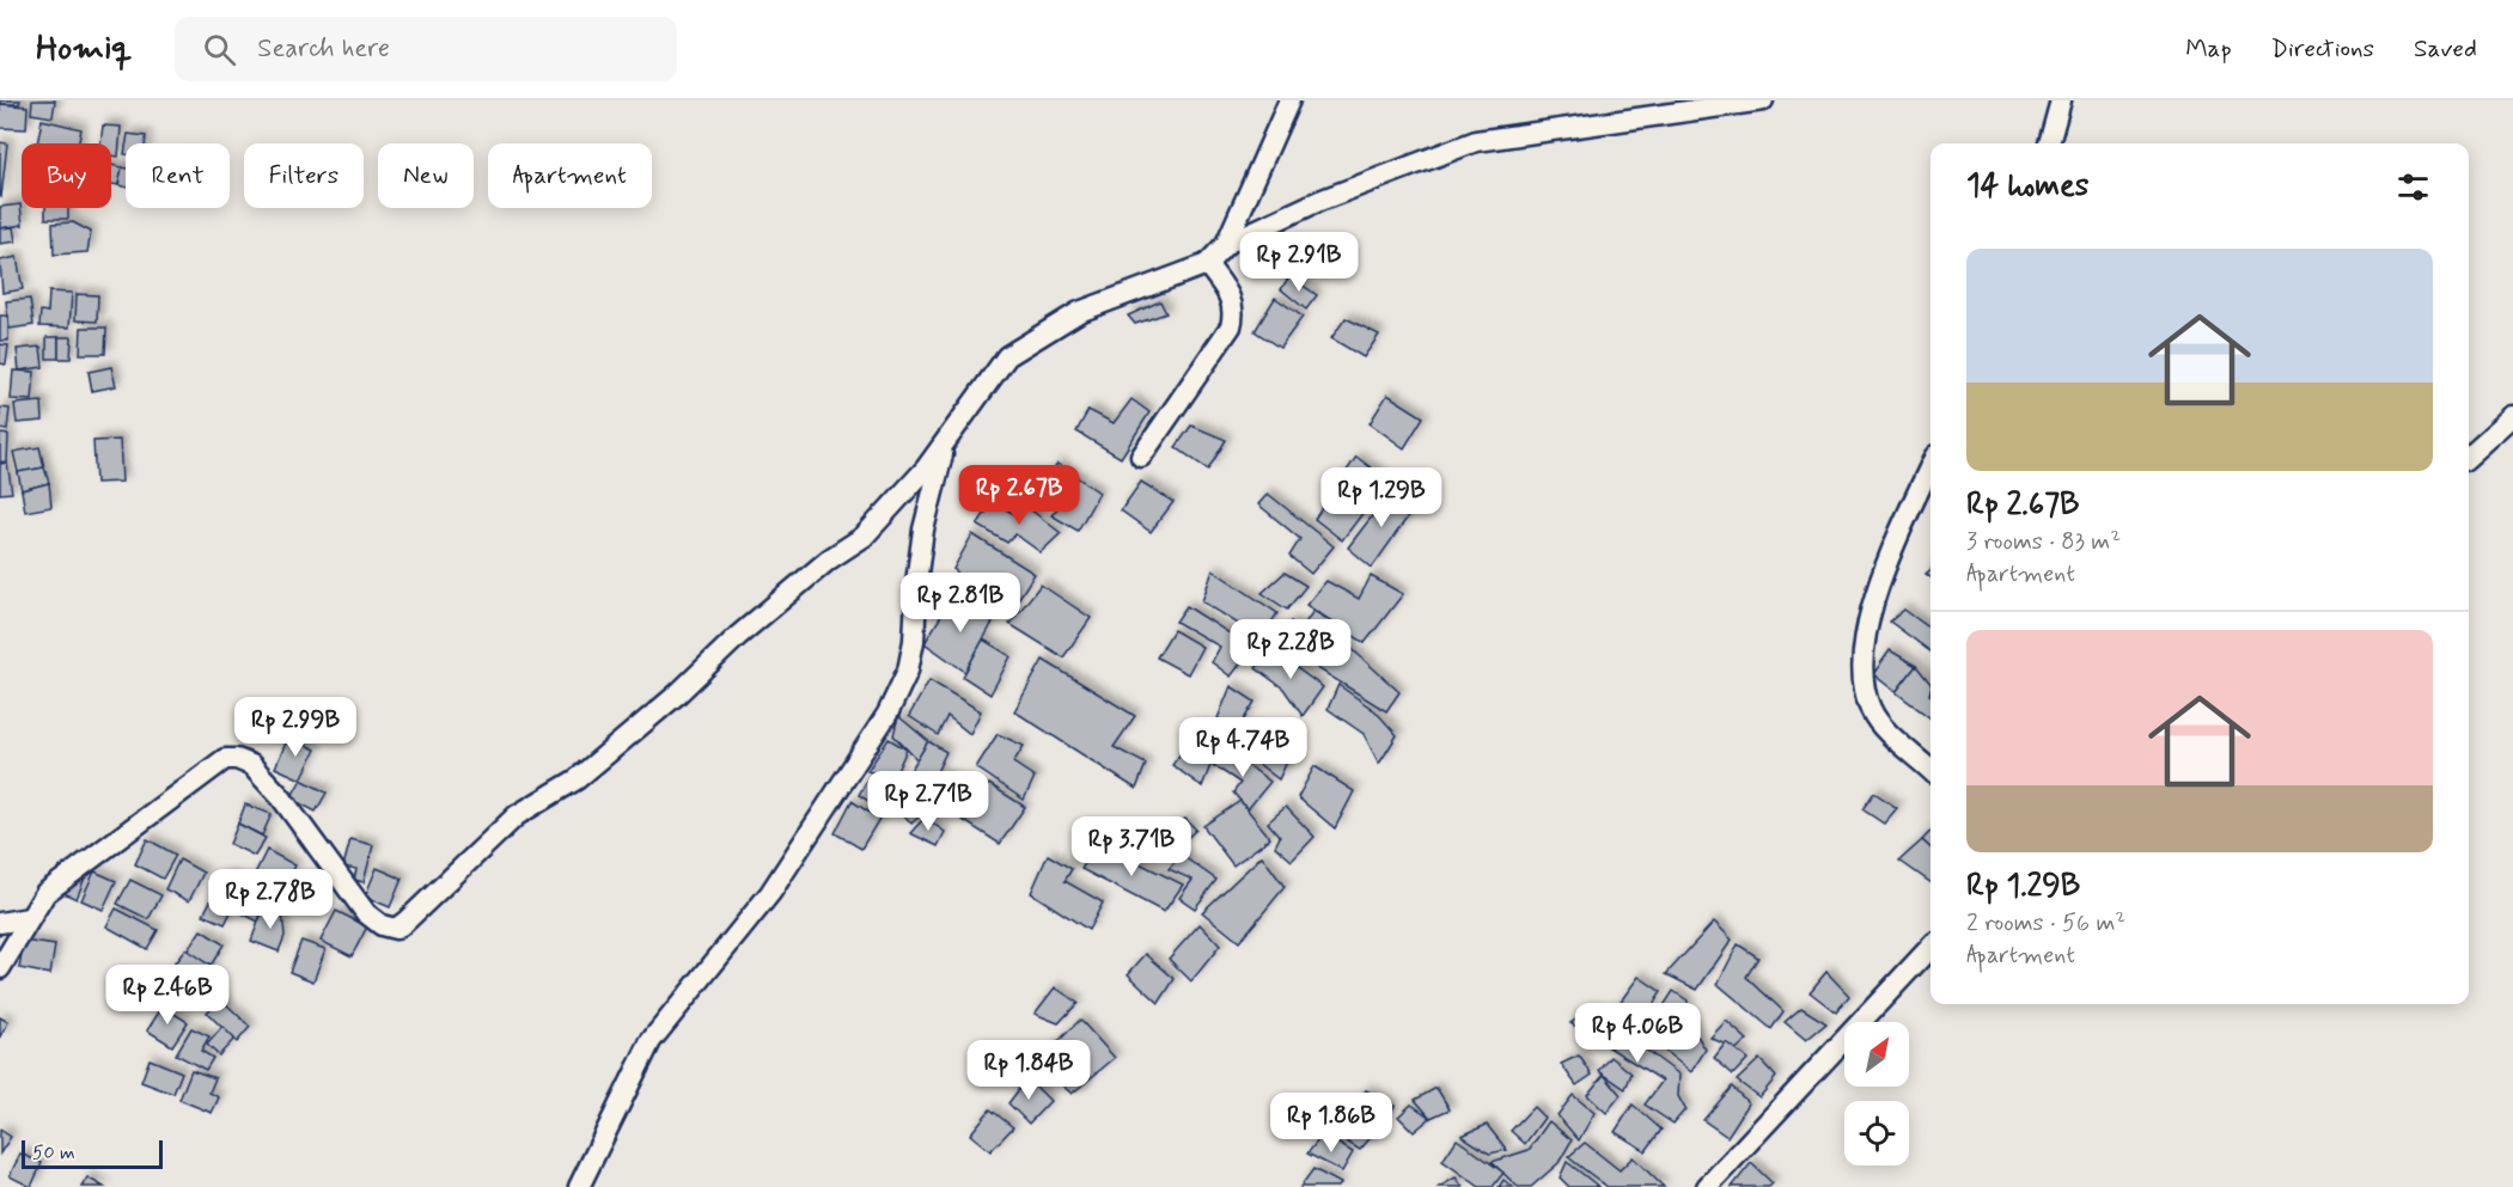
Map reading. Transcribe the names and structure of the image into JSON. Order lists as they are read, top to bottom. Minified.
{"scale_bar":"50 m","north":"top right","page":{"header":"Homiq","search":"Search here","nav":["Map","Directions","Saved"],"chip":["Buy","Rent","Filters","New","Apartment"],"heading":"14 homes","list":[{"name":"Rp 2.67B","note":"3 rooms · 83 m² · Apartment"},{"name":"Rp 1.29B","note":"2 rooms · 56 m² · Apartment"}],"price":["Rp 2.91B","Rp 2.67B","Rp 1.29B","Rp 2.81B","Rp 2.28B","Rp 2.99B","Rp 4.74B","Rp 2.71B","Rp 3.71B","Rp 2.78B","Rp 2.46B","Rp 4.06B","Rp 1.84B","Rp 1.86B"],"scale":"50 m"}}
